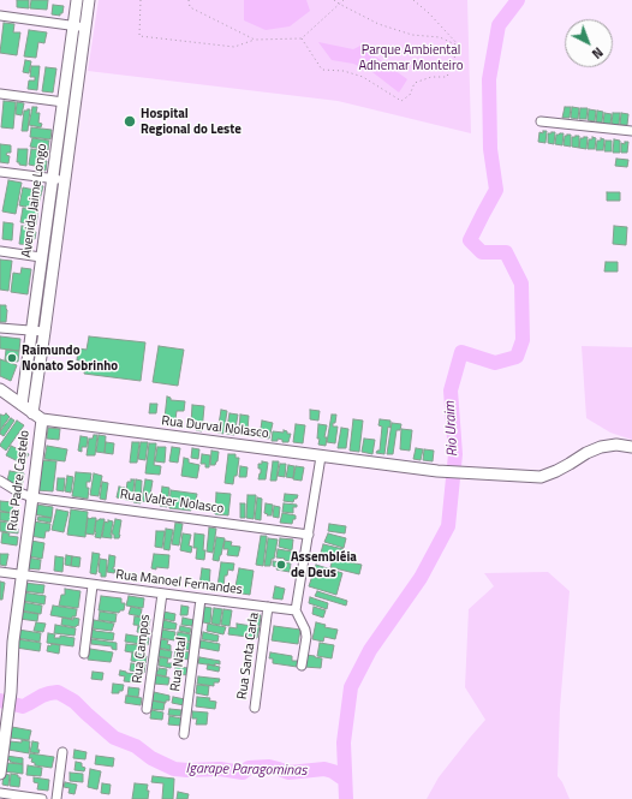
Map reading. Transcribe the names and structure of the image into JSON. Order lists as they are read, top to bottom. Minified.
{"streets":{"street":["Avenida Jaime Longo","Rua Durval Nolasco","Rua Padre Castelo","Rua Valter Nolasco","Rua Manoel Fernandes","Rua Campos","Rua Santa Carla","Rua Natal"]},"crossings":[["Avenida Jaime Longo","Rua Padre Castelo"],["Rua Durval Nolasco","Rua Padre Castelo"],["Rua Padre Castelo","Rua Valter Nolasco"],["Rua Padre Castelo","Rua Manoel Fernandes"],["Rua Manoel Fernandes","Rua Campos"],["Rua Manoel Fernandes","Rua Santa Carla"],["Rua Manoel Fernandes","Rua Natal"]],"water":["Rio Uraim","Igarape Paragominas"],"parks":["Parque Ambiental Adhemar Monteiro"],"places":["Hospital Regional do Leste","Raimundo Nonato Sobrinho","Assembléia de Deus"],"north":"bottom right"}
